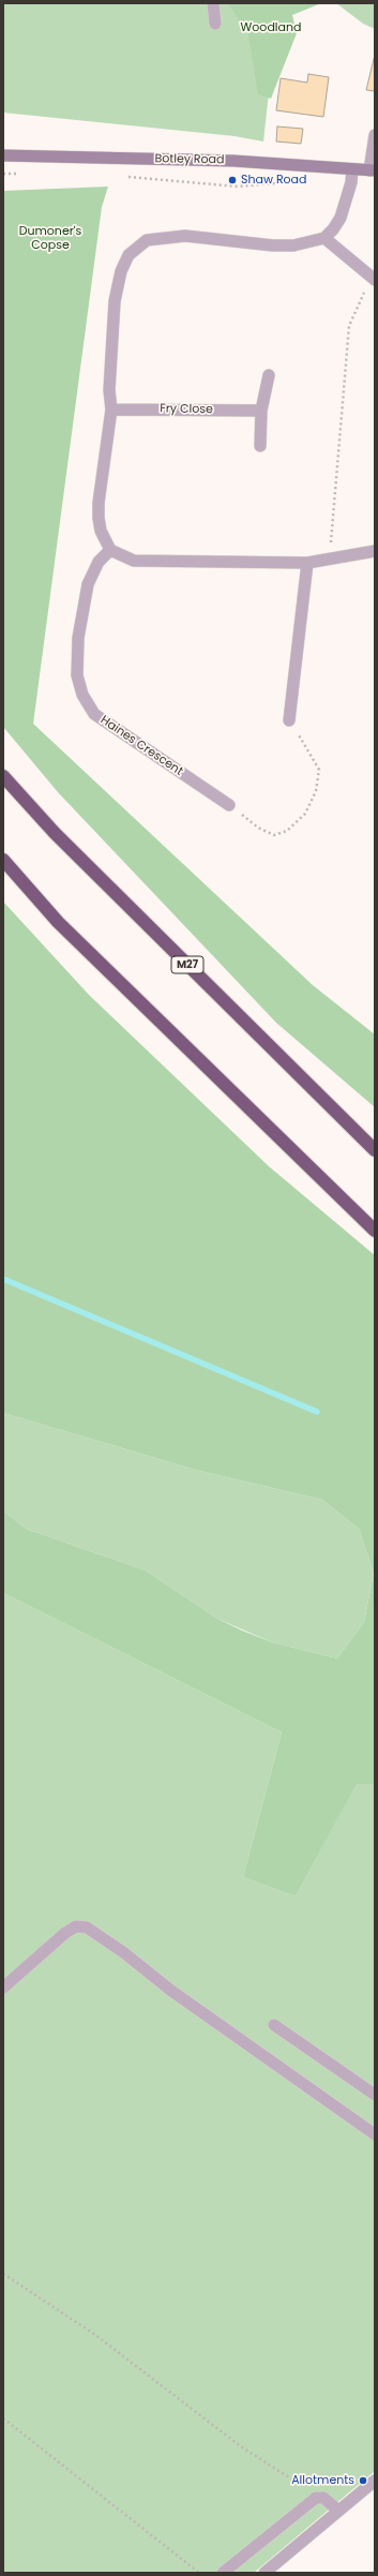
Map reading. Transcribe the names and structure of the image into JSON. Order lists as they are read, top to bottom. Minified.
{"streets":{"highway":["M27"],"main road":["Botley Road"],"street":["Fry Close","Haines Crescent"]},"parks":["Woodland","Dumoner's Copse"],"places":["Shaw Road","Allotments"]}
